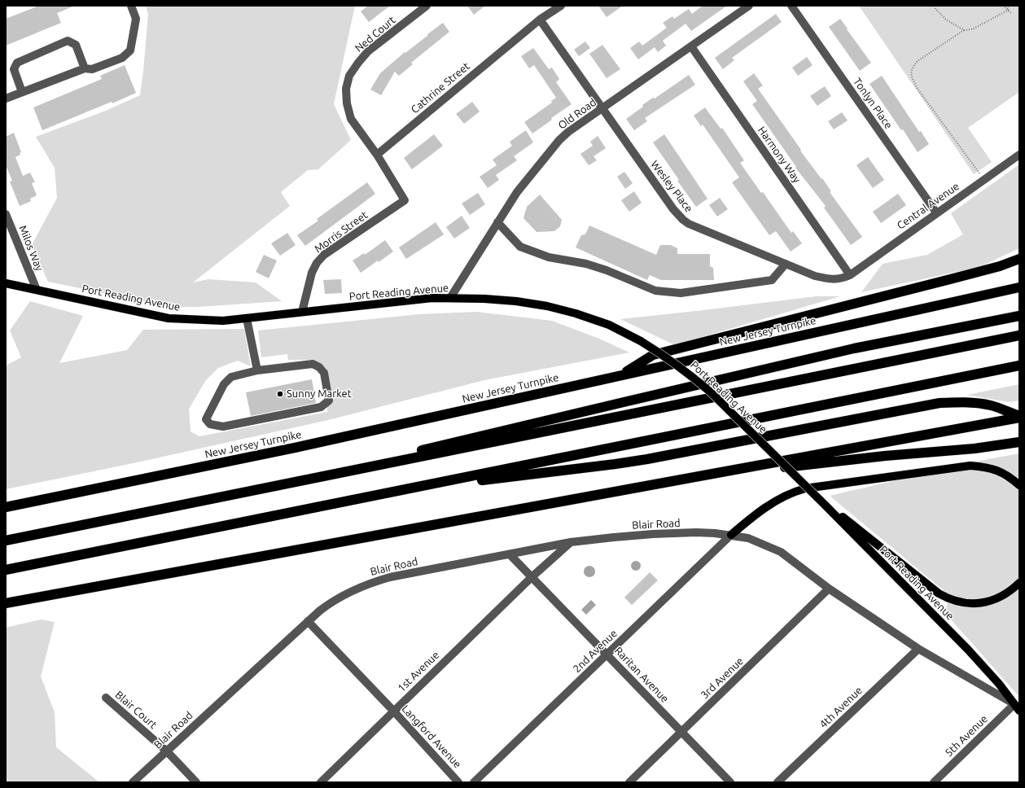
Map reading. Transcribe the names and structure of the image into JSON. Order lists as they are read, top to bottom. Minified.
{"streets":{"highway":["New Jersey Turnpike"],"main road":["Port Reading Avenue"],"street":["Ned Court","Cathrine Street","Tonlyn Place","Old Road","Harmony Way","Wesley Place","Central Avenue","Morris Street","Milos Way","Blair Road","2nd Avenue","1st Avenue","Raritan Avenue","3rd Avenue","4th Avenue","Blair Court","5th Avenue","Langford Avenue"]},"crossings":[["Ned Court","Cathrine Street"],["Ned Court","Morris Street"],["Cathrine Street","Wesley Place"],["Cathrine Street","Morris Street"],["Tonlyn Place","Central Avenue"],["Old Road","Harmony Way"],["Old Road","Wesley Place"],["Old Road","Port Reading Avenue"],["Harmony Way","Wesley Place"],["Harmony Way","Central Avenue"],["Wesley Place","Central Avenue"],["Morris Street","Port Reading Avenue"],["Milos Way","Port Reading Avenue"],["Port Reading Avenue","5th Avenue"],["Blair Road","2nd Avenue"],["Blair Road","1st Avenue"],["Blair Road","Raritan Avenue"],["Blair Road","Blair Court"],["Blair Road","Langford Avenue"],["2nd Avenue","Raritan Avenue"],["1st Avenue","Raritan Avenue"],["1st Avenue","Langford Avenue"],["Raritan Avenue","3rd Avenue"]],"places":["Sunny Market"]}
